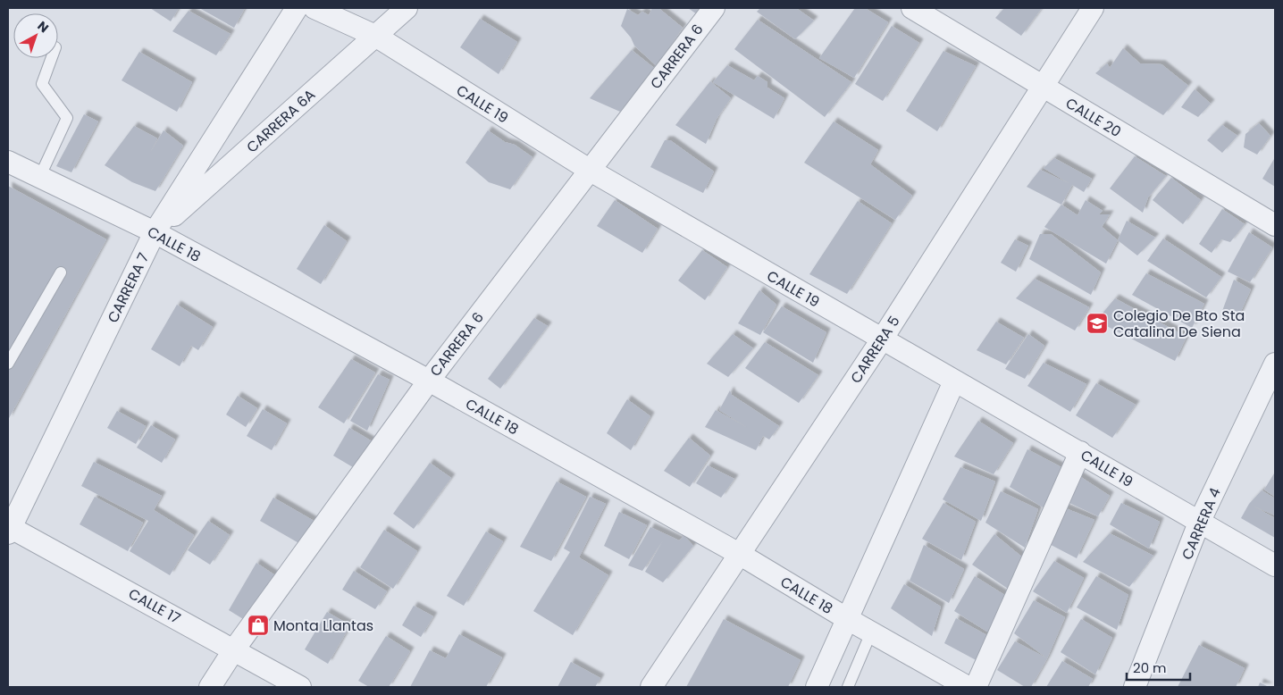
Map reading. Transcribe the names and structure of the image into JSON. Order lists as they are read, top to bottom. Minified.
{"streets":{"street":["CARRERA 6","CALLE 19","CALLE 20","CARRERA 6A","CALLE 18","CARRERA 7","CARRERA 5","CARRERA 4","CALLE 17"]},"crossings":[["CARRERA 6","CALLE 19"],["CARRERA 6","CALLE 18"],["CARRERA 6","CALLE 17"],["CALLE 19","CARRERA 6A"],["CALLE 19","CARRERA 5"],["CALLE 19","CARRERA 4"],["CALLE 20","CARRERA 5"],["CARRERA 6A","CALLE 18"],["CARRERA 6A","CARRERA 7"],["CALLE 18","CARRERA 7"],["CALLE 18","CARRERA 5"],["CARRERA 7","CALLE 17"]],"places":{"school or university":["Colegio De Bto Sta Catalina De Siena"],"shop":["Monta Llantas"]},"scale_bar":"20 m","north":"top right"}
